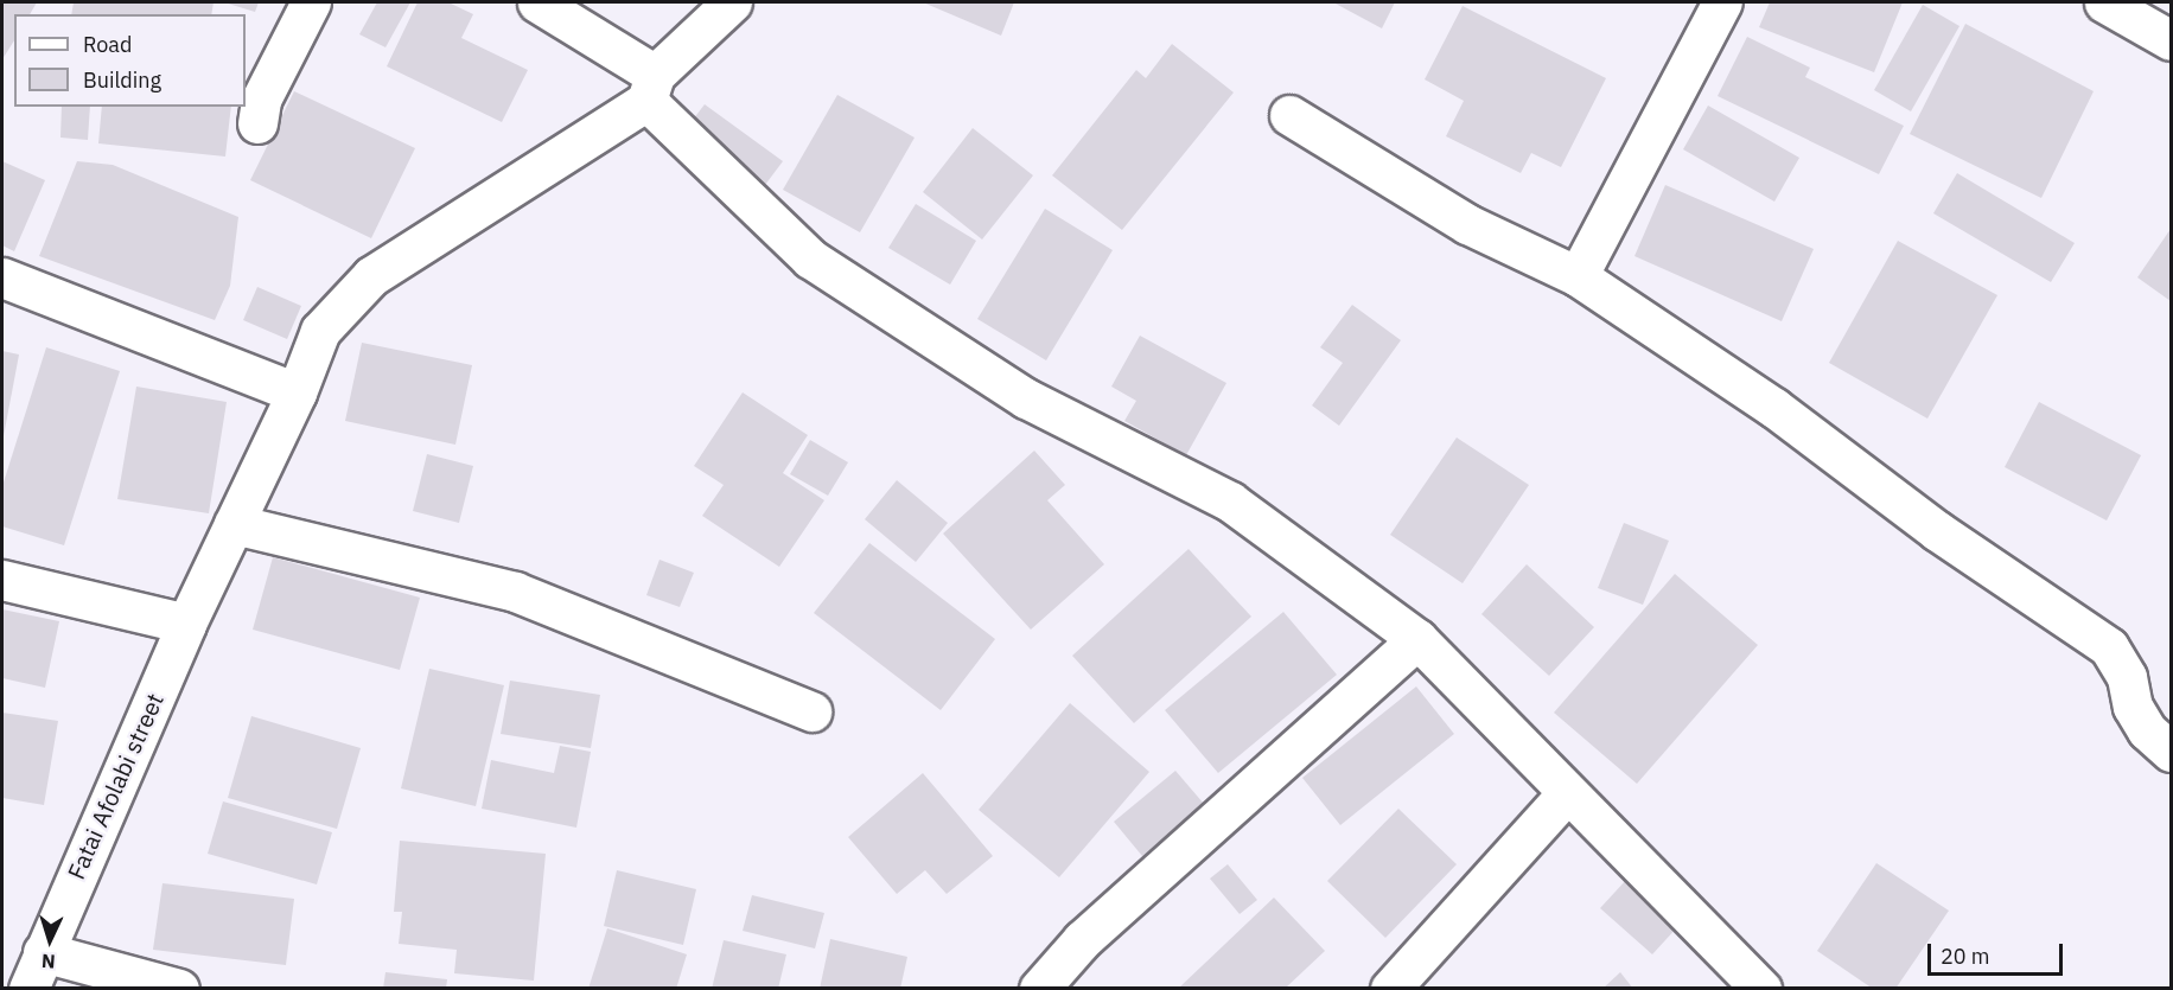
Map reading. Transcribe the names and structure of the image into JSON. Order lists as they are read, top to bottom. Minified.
{"streets":{"street":["Fatai Afolabi street"]},"legend":["Road","Building"],"scale_bar":"20 m","north":"bottom"}
